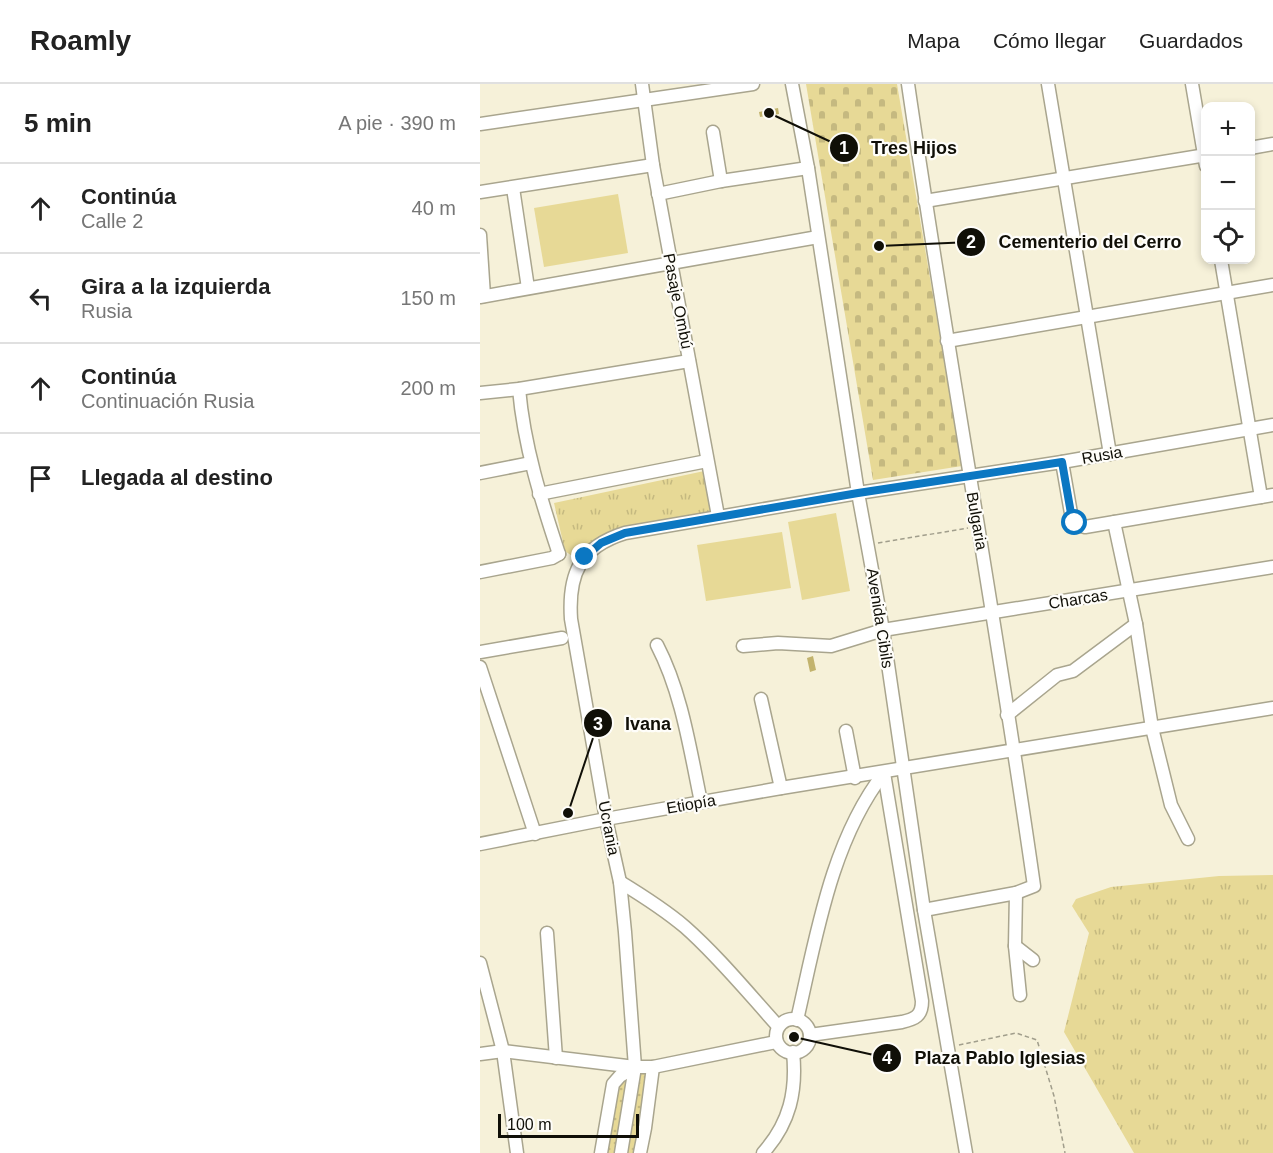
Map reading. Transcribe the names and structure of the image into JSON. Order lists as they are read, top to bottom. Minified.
{"streets":{"street":["Pasaje Ombú","Rusia","Bulgaria","Charcas","Avenida Cibils","Etiopía","Ucrania"]},"crossings":[["Pasaje Ombú","Rusia"],["Rusia","Bulgaria"],["Rusia","Avenida Cibils"],["Rusia","Ucrania"],["Bulgaria","Charcas"],["Bulgaria","Etiopía"],["Charcas","Avenida Cibils"],["Avenida Cibils","Etiopía"],["Etiopía","Ucrania"]],"places":["Tres Hijos","Cementerio del Cerro","Ivana","Plaza Pablo Iglesias"],"scale_bar":"100 m","page":{"header":"Roamly","nav":["Mapa","Cómo llegar","Guardados"],"heading":["5 min","A pie · 390 m"],"map_buttons":["+","−"],"list":[["Continúa","Calle 2","40 m"],["Gira a la izquierda","Rusia","150 m"],["Continúa","Continuación Rusia","200 m"],"Llegada al destino"],"scale":"100 m"}}
